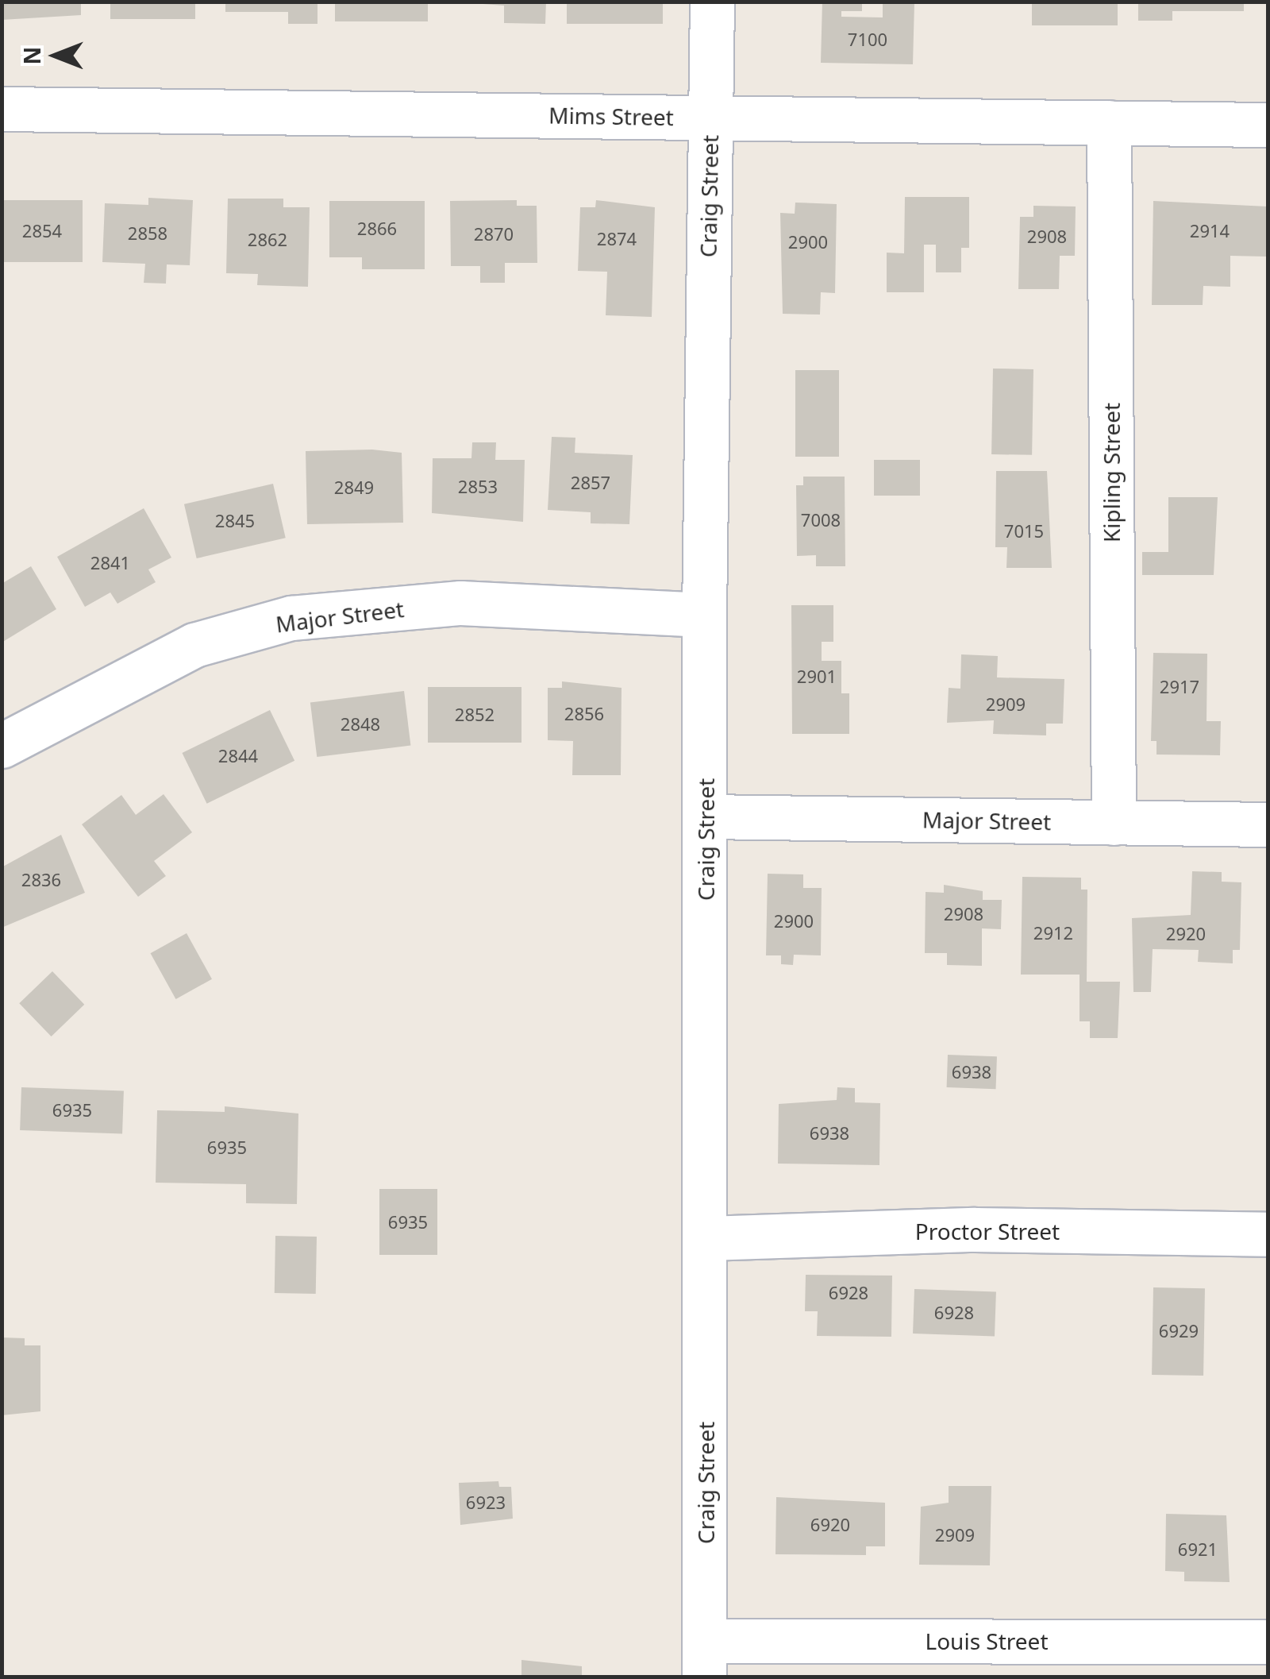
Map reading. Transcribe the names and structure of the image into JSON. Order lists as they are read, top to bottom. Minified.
{"streets":{"street":["Mims Street","Craig Street","Kipling Street","Major Street","Proctor Street","Louis Street"]},"crossings":[["Mims Street","Craig Street"],["Mims Street","Kipling Street"],["Craig Street","Major Street"],["Craig Street","Proctor Street"],["Craig Street","Louis Street"],["Kipling Street","Major Street"]],"house_numbers":["7100","2866","2854","2914","2858","2870","2908","2874","2862","2900","2857","2853","2849","7008","2845","7015","2841","2901","2917","2909","2856","2852","2848","2844","2836","2908","2900","2912","2920","6938","6935","6938","6935","6935","6928","6928","6929","6923","6920","2909","6921"],"north":"left"}
